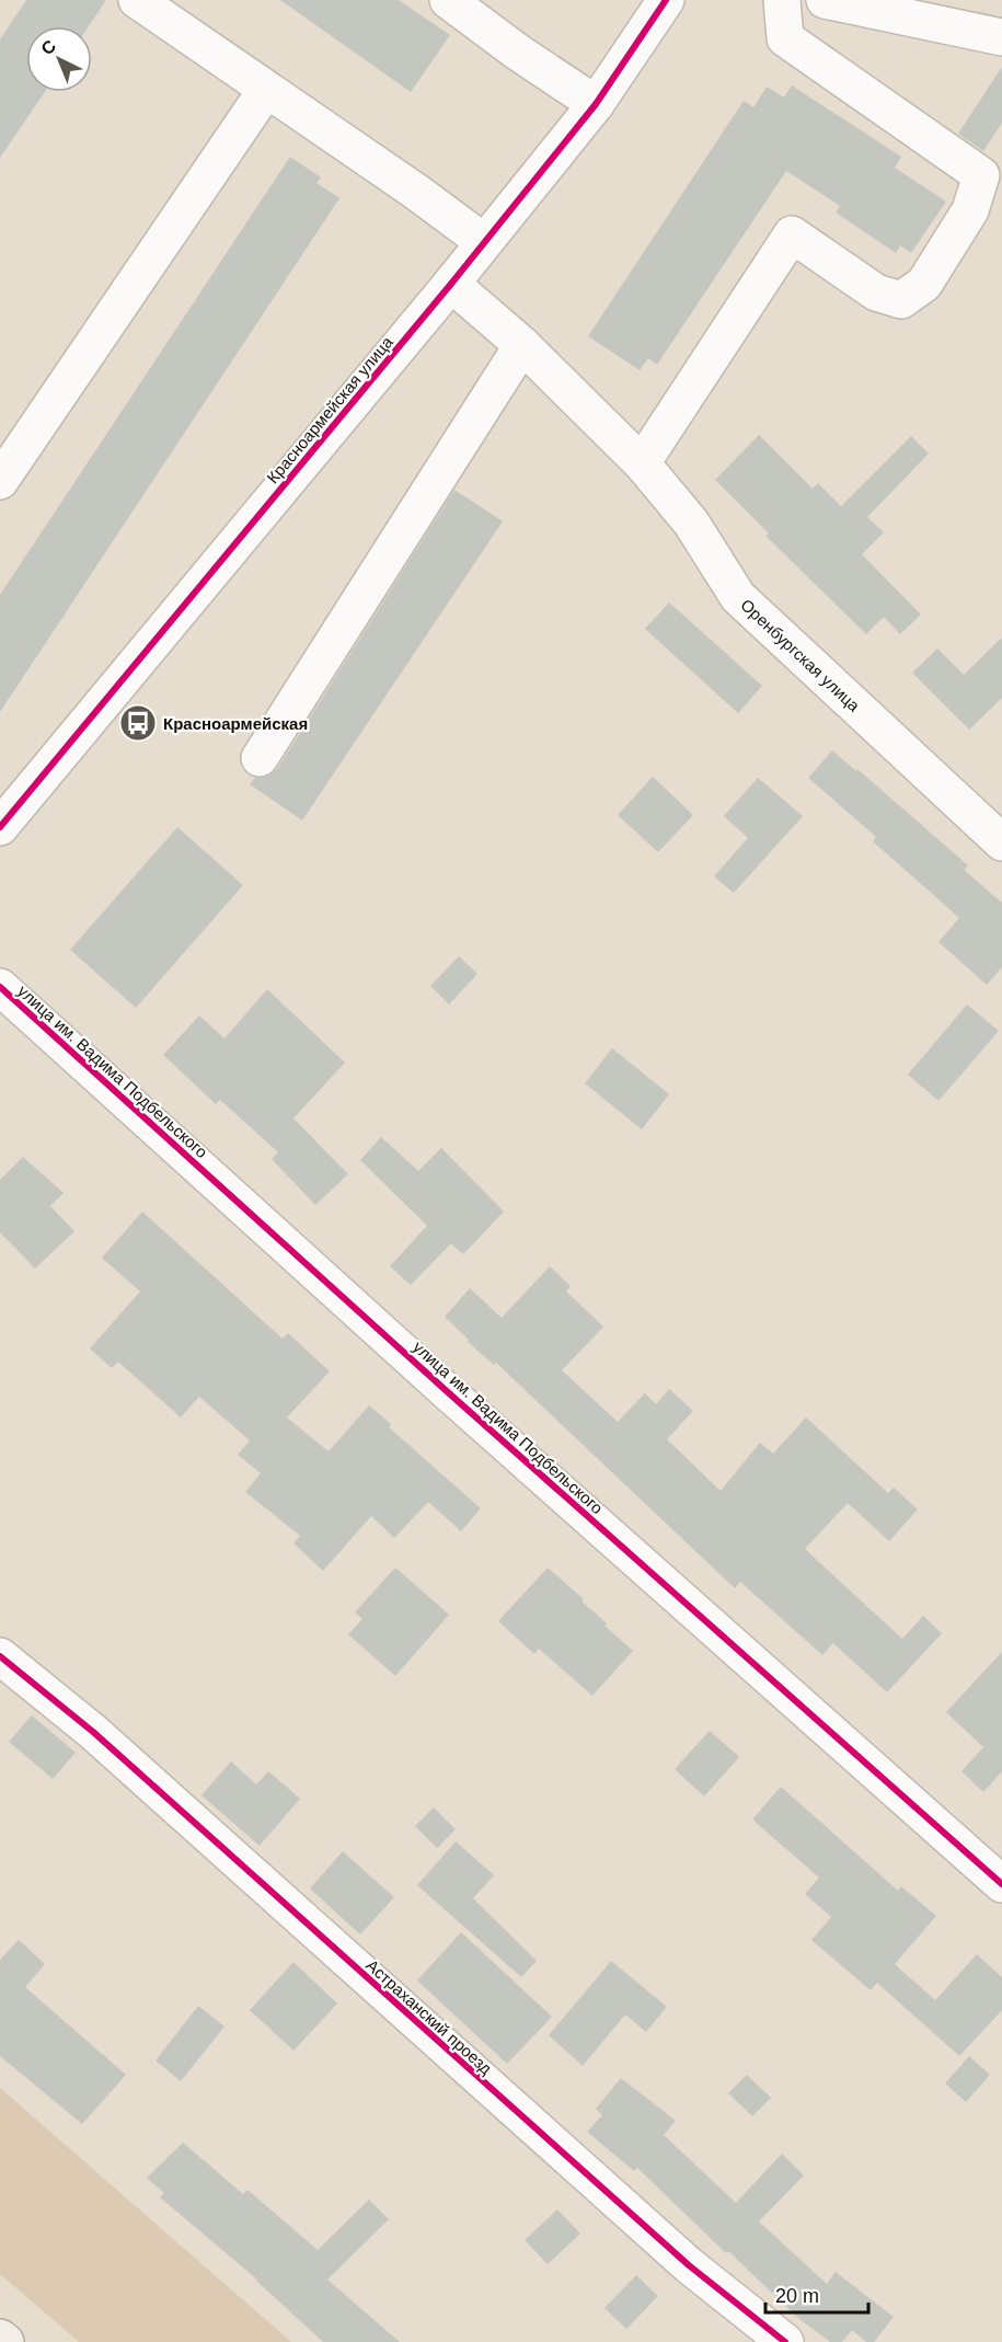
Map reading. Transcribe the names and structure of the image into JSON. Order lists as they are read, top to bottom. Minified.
{"streets":{"street":["Красноармейская улица","Оренбургская улица","улица им. Вадима Подбельского","Астраханский проезд"]},"crossings":[["Красноармейская улица","Оренбургская улица"]],"places":{"bus stop":["Красноармейская"]},"scale_bar":"20 m","north":"top left"}
